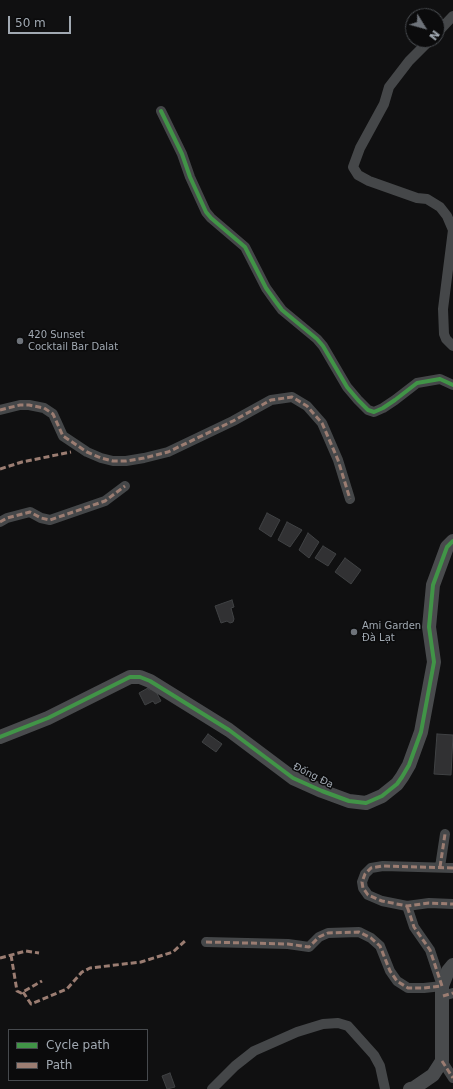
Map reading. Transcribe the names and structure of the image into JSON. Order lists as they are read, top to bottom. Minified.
{"streets":{"street":["Đống Đa"]},"places":["420 Sunset Cocktail Bar Dalat","Ami Garden Đà Lạt"],"legend":["Cycle path","Path"],"scale_bar":"50 m","north":"bottom right"}
